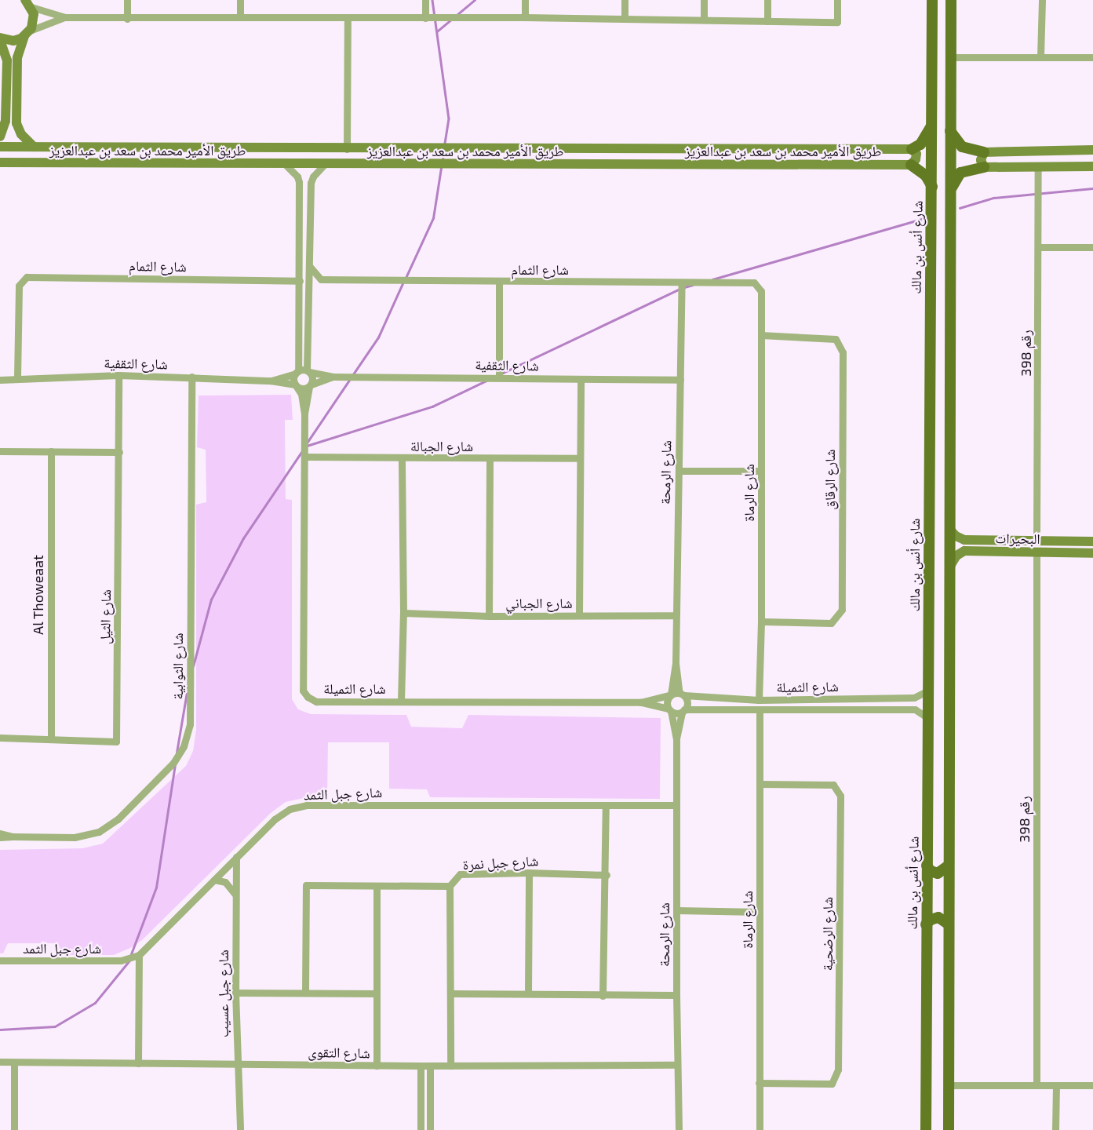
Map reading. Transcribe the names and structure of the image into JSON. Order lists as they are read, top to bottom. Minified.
{"streets":{"main road":["طريق الأمير محمد بن سعد بن عبدالعزيز","شارع أنس بن مالك","البحيرات"],"street":["شارع الثمام","رقم 398","شارع الثقفية","شارع الجبالة","شارع الرمحة","شارع الرقاق","شارع الرماة","Al Thoweaat","شارع الجباني","شارع الثيل","شارع الثوابية","شارع الثميلة","شارع جبل الثمد","شارع جبل نمرة","شارع الرضحية","شارع جبل عسيب","شارع التقوى"]},"crossings":[["شارع أنس بن مالك","شارع الثميلة"],["شارع الثمام","شارع الثقفية"],["شارع الثمام","شارع الرمحة"],["شارع الثمام","شارع الرماة"],["رقم 398","البحيرات"],["شارع الثقفية","شارع الرمحة"],["شارع الثقفية","شارع الثيل"],["شارع الثقفية","شارع الثوابية"],["شارع الجبالة","شارع الثميلة"],["شارع الرمحة","شارع الجباني"],["شارع الرمحة","شارع جبل الثمد"],["شارع الرمحة","شارع التقوى"],["شارع الرقاق","شارع الرماة"],["شارع الرماة","شارع الثميلة"],["شارع الرماة","شارع الرضحية"],["Al Thoweaat","شارع الثيل"],["شارع جبل الثمد","شارع جبل عسيب"],["شارع جبل عسيب","شارع التقوى"]]}
